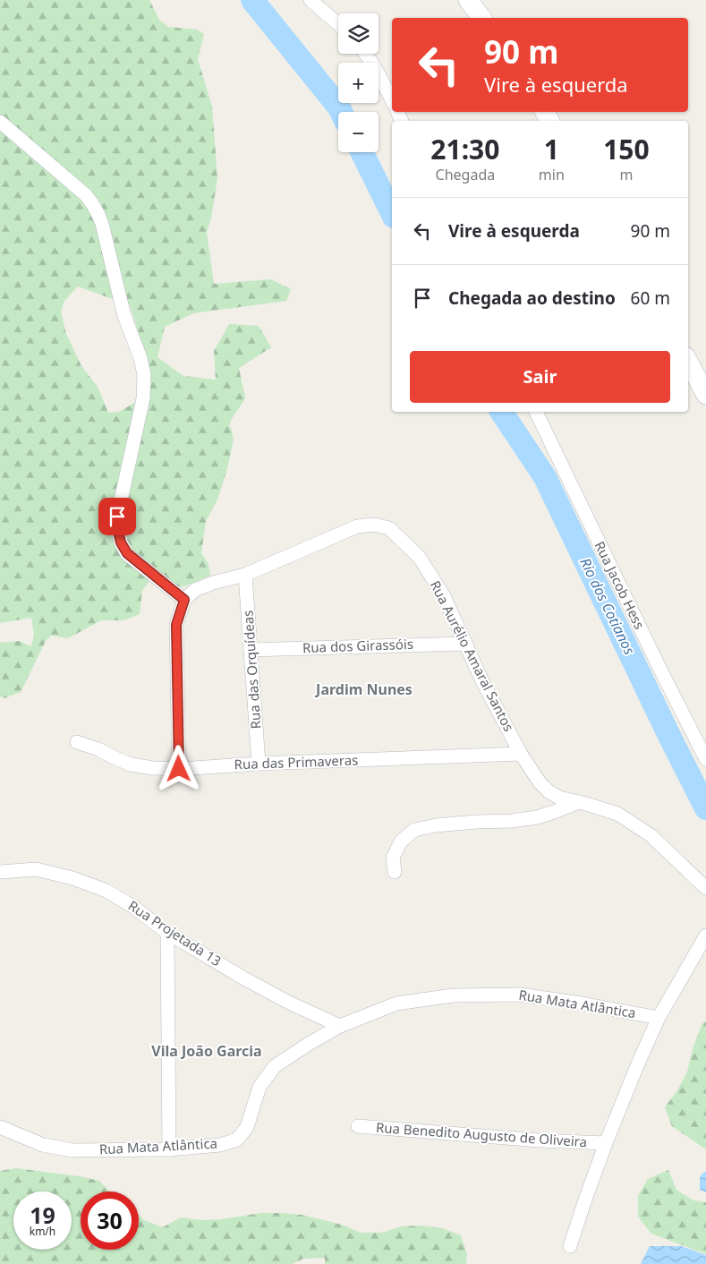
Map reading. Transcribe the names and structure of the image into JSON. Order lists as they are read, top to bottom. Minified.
{"streets":{"street":["Rua Jacob Hess","Rua dos Girassóis","Rua Aurélio Amaral Santos","Rua das Orquídeas","Rua das Primaveras","Rua Projetada 13","Rua Mata Atlântica","Rua Benedito Augusto de Oliveira"]},"crossings":[["Rua dos Girassóis","Rua Aurélio Amaral Santos"],["Rua dos Girassóis","Rua das Orquídeas"],["Rua Aurélio Amaral Santos","Rua das Orquídeas"],["Rua Aurélio Amaral Santos","Rua das Primaveras"],["Rua das Orquídeas","Rua das Primaveras"],["Rua Projetada 13","Rua Mata Atlântica"],["Rua Mata Atlântica","Rua Benedito Augusto de Oliveira"]],"districts":["Jardim Nunes","Vila João Garcia"],"water":["Rio dos Cotianos"],"page":{"map_buttons":["+","−"],"turn":["90 m","Vire à esquerda"],"eta":["21:30","Chegada","1","min","150","m"],"list":[{"name":"Vire à esquerda","value":"90 m"},{"name":"Chegada ao destino","value":"60 m"}],"buttons":"Sair","speed":"19 km/h","limit":"30"}}
